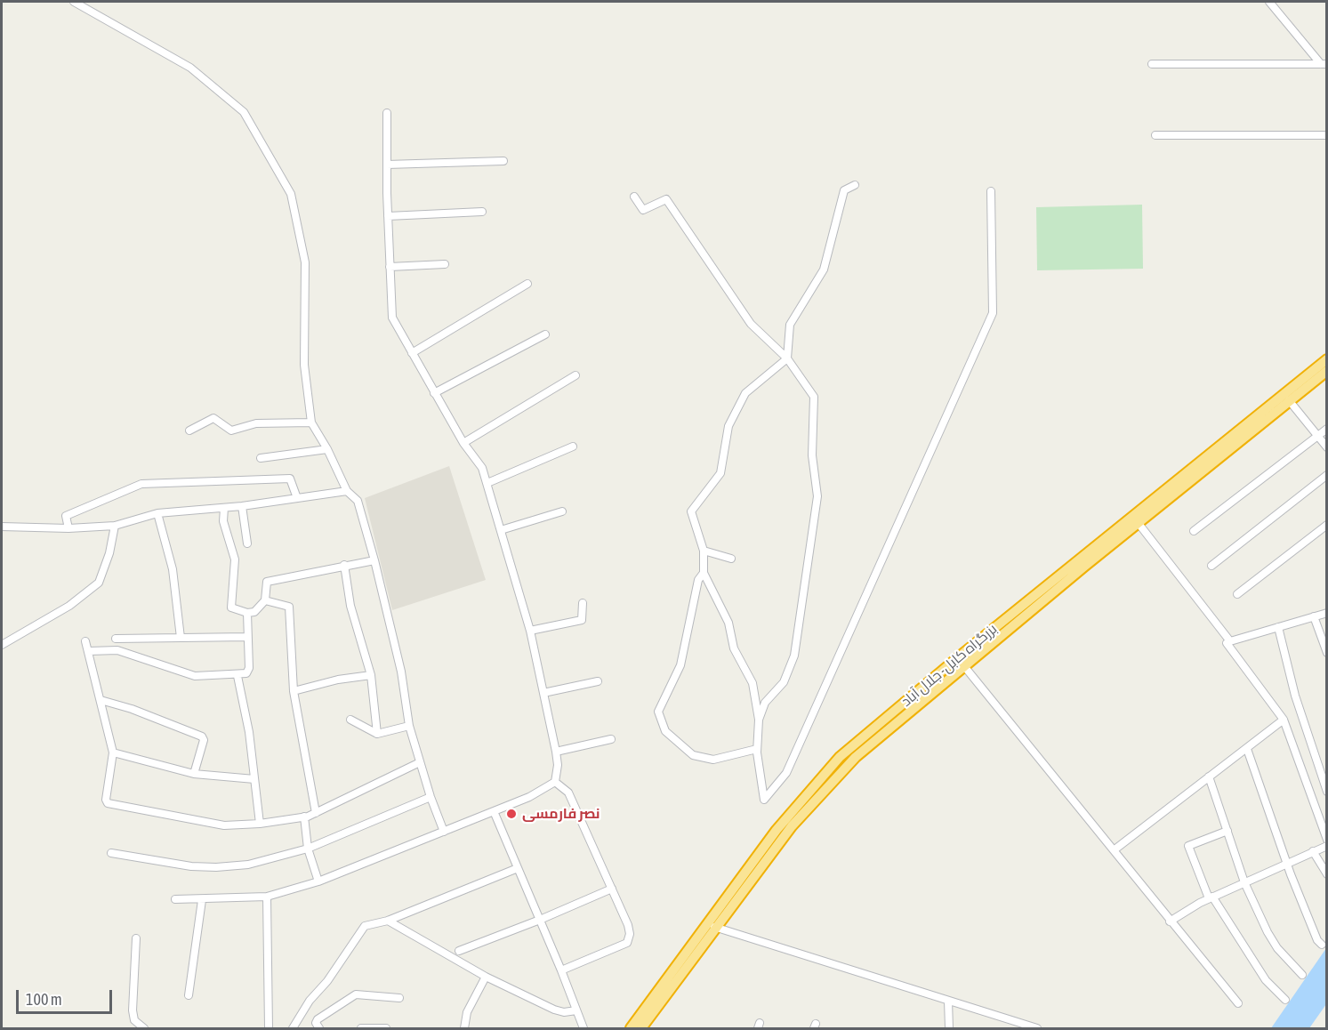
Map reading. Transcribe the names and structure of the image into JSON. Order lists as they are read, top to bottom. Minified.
{"streets":{"highway":["بزرگراه کابل- جلال آباد"]},"places":["نصر فارمسی"],"scale_bar":"100 m"}
